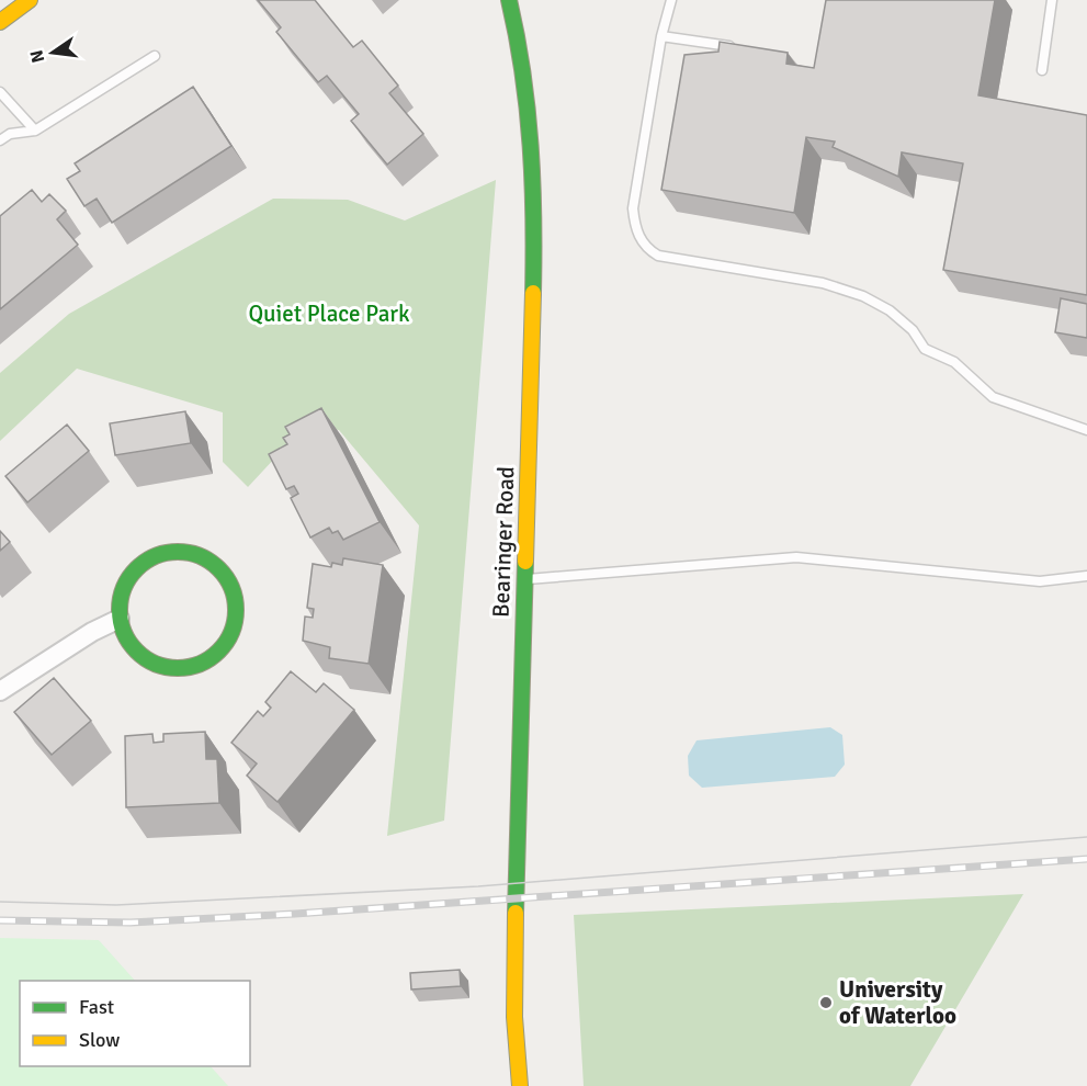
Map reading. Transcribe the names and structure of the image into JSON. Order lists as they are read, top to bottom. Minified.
{"streets":{"street":["Bearinger Road"]},"parks":["Quiet Place Park"],"places":["University of Waterloo"],"legend":["Fast","Slow"],"north":"left"}
